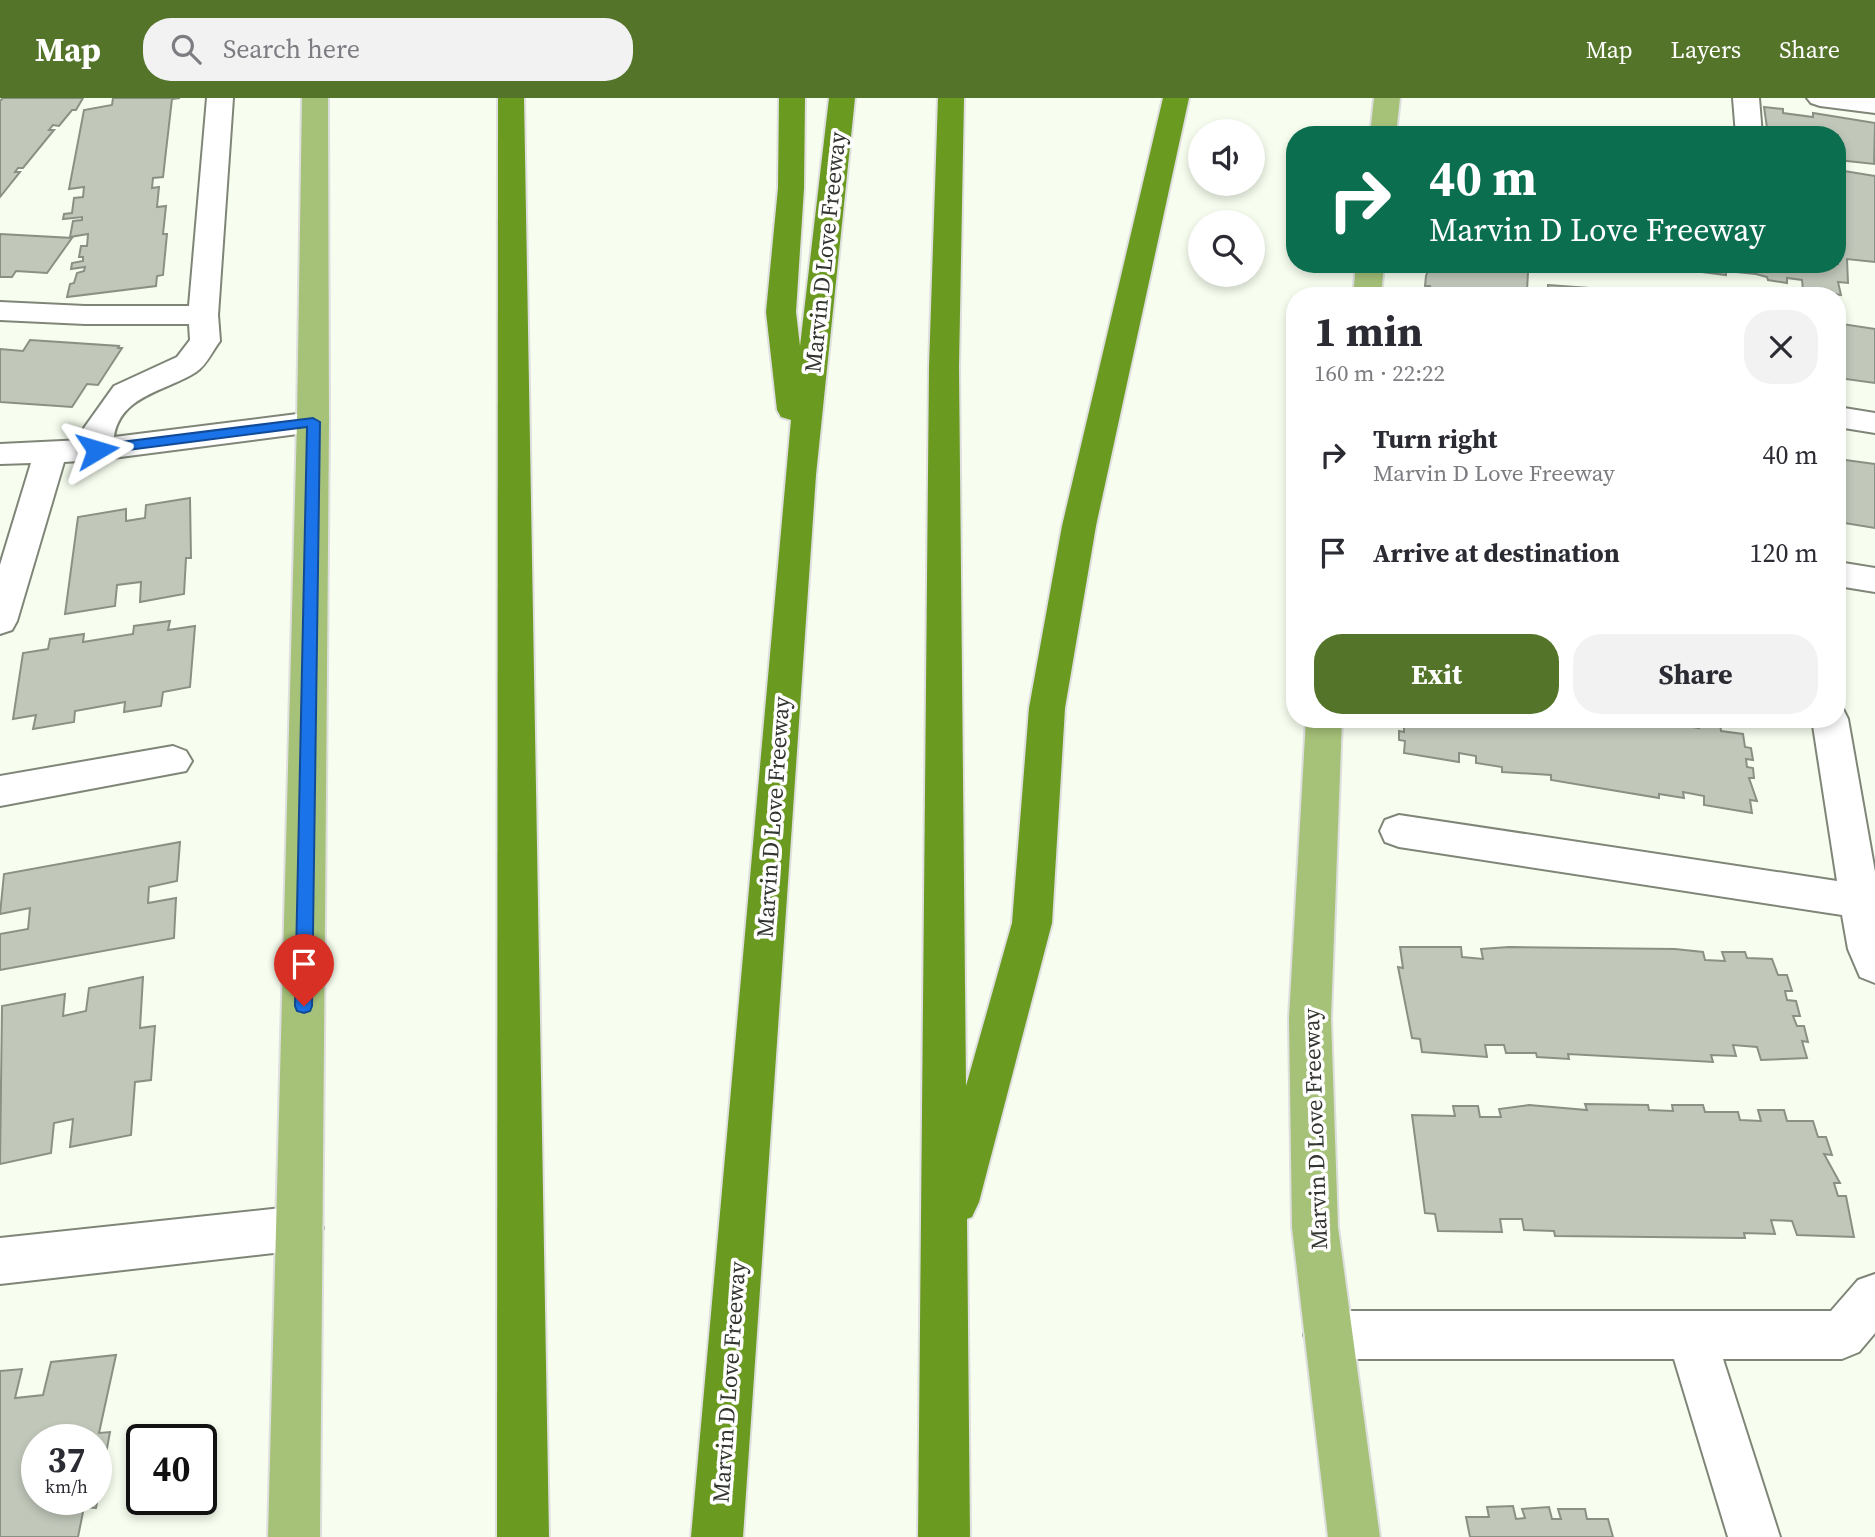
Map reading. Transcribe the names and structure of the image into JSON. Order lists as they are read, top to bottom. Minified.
{"streets":{"highway":["Marvin D Love Freeway"]},"page":{"header":"Map","search":"Search here","nav":["Map","Layers","Share"],"turn":["40 m","Marvin D Love Freeway"],"heading":["1 min","160 m · 22:22"],"list":[{"name":"Turn right","note":"Marvin D Love Freeway","value":"40 m"},{"name":"Arrive at destination","value":"120 m"}],"buttons":["Exit","Share"],"speed":"37 km/h","limit":"40"}}
